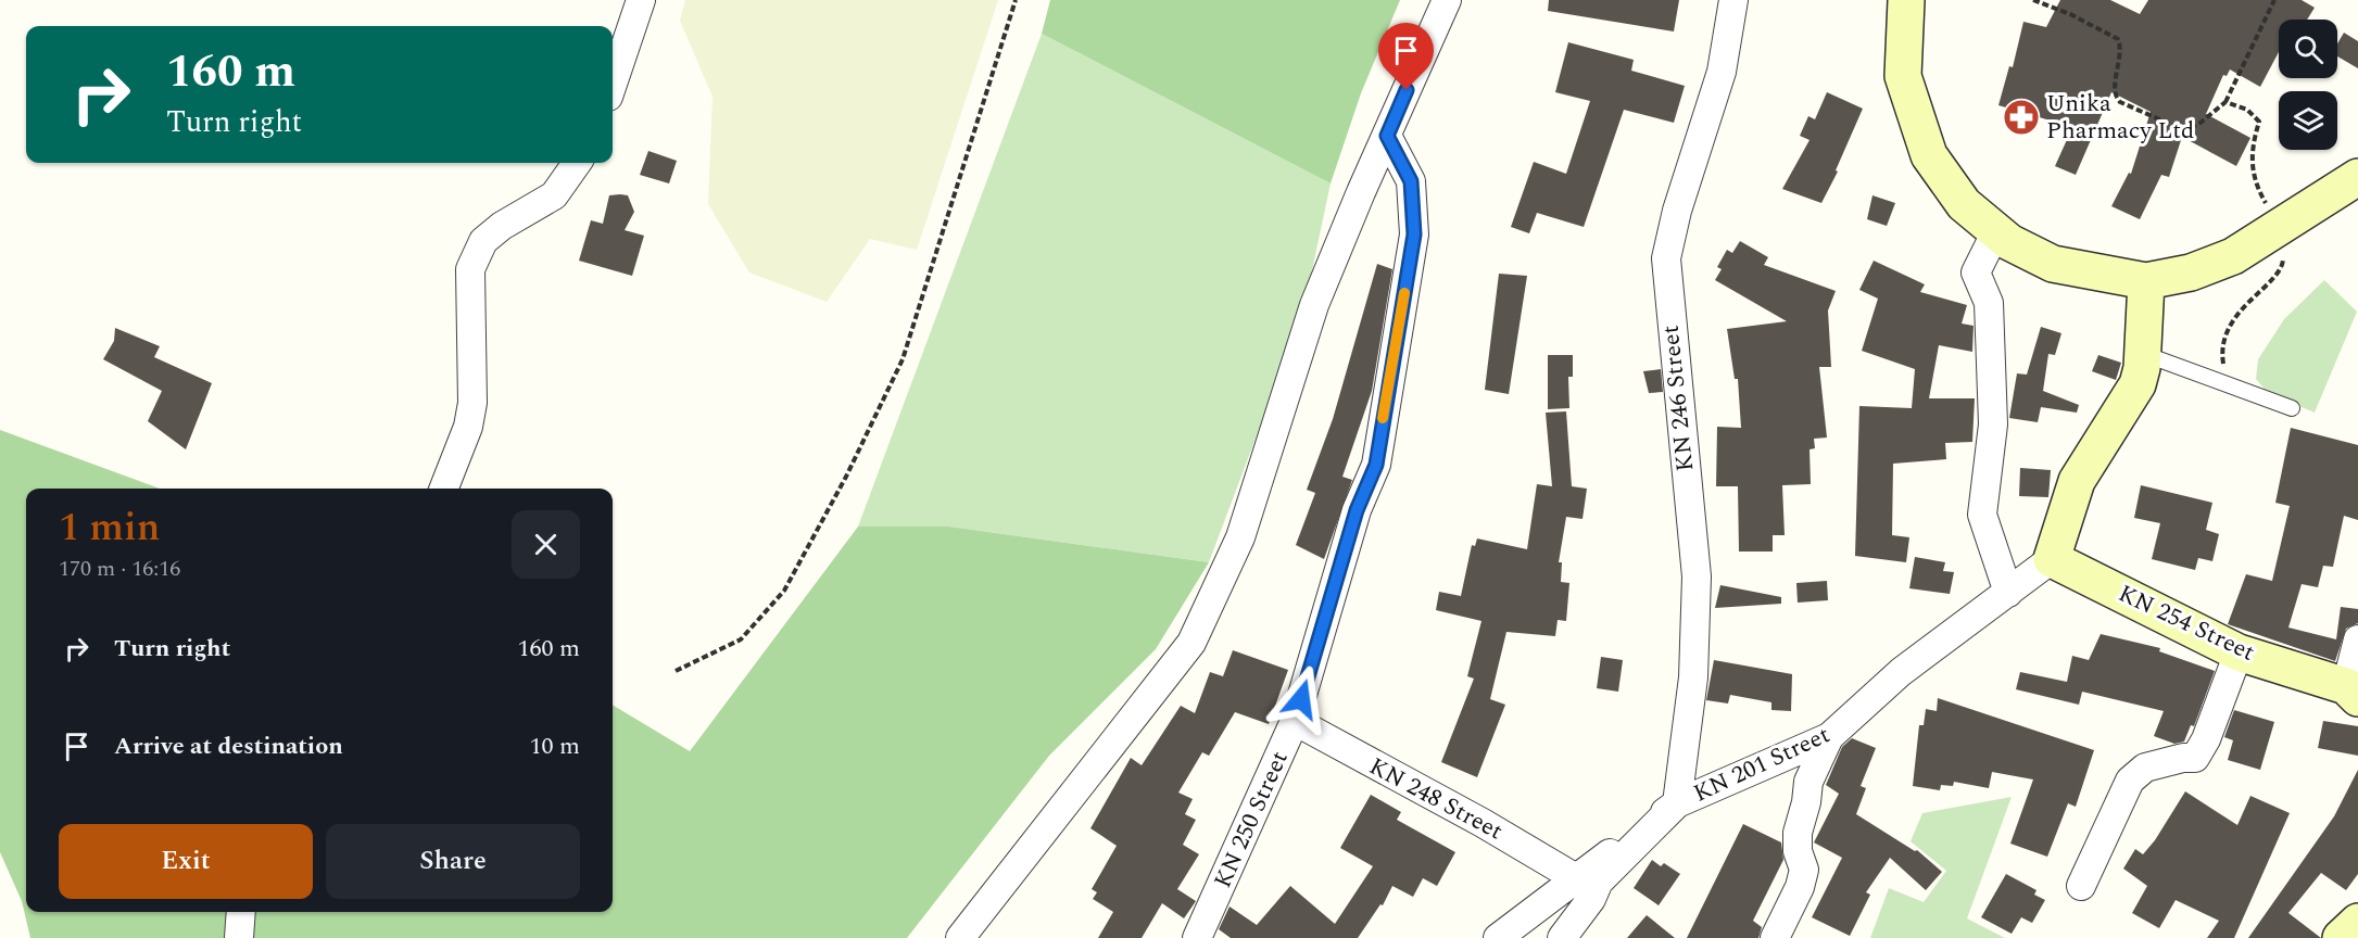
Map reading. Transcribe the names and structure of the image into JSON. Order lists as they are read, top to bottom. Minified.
{"streets":{"main road":["KN 254 Street"],"street":["KN 246 Street","KN 201 Street","KN 248 Street","KN 250 Street"]},"crossings":[["KN 246 Street","KN 201 Street"],["KN 254 Street","KN 201 Street"],["KN 201 Street","KN 248 Street"],["KN 248 Street","KN 250 Street"]],"places":{"pharmacy":["Unika Pharmacy Ltd"]},"page":{"turn":["160 m","Turn right"],"heading":["1 min","170 m · 16:16"],"list":[{"name":"Turn right","value":"160 m"},{"name":"Arrive at destination","value":"10 m"}],"buttons":["Exit","Share"]}}
